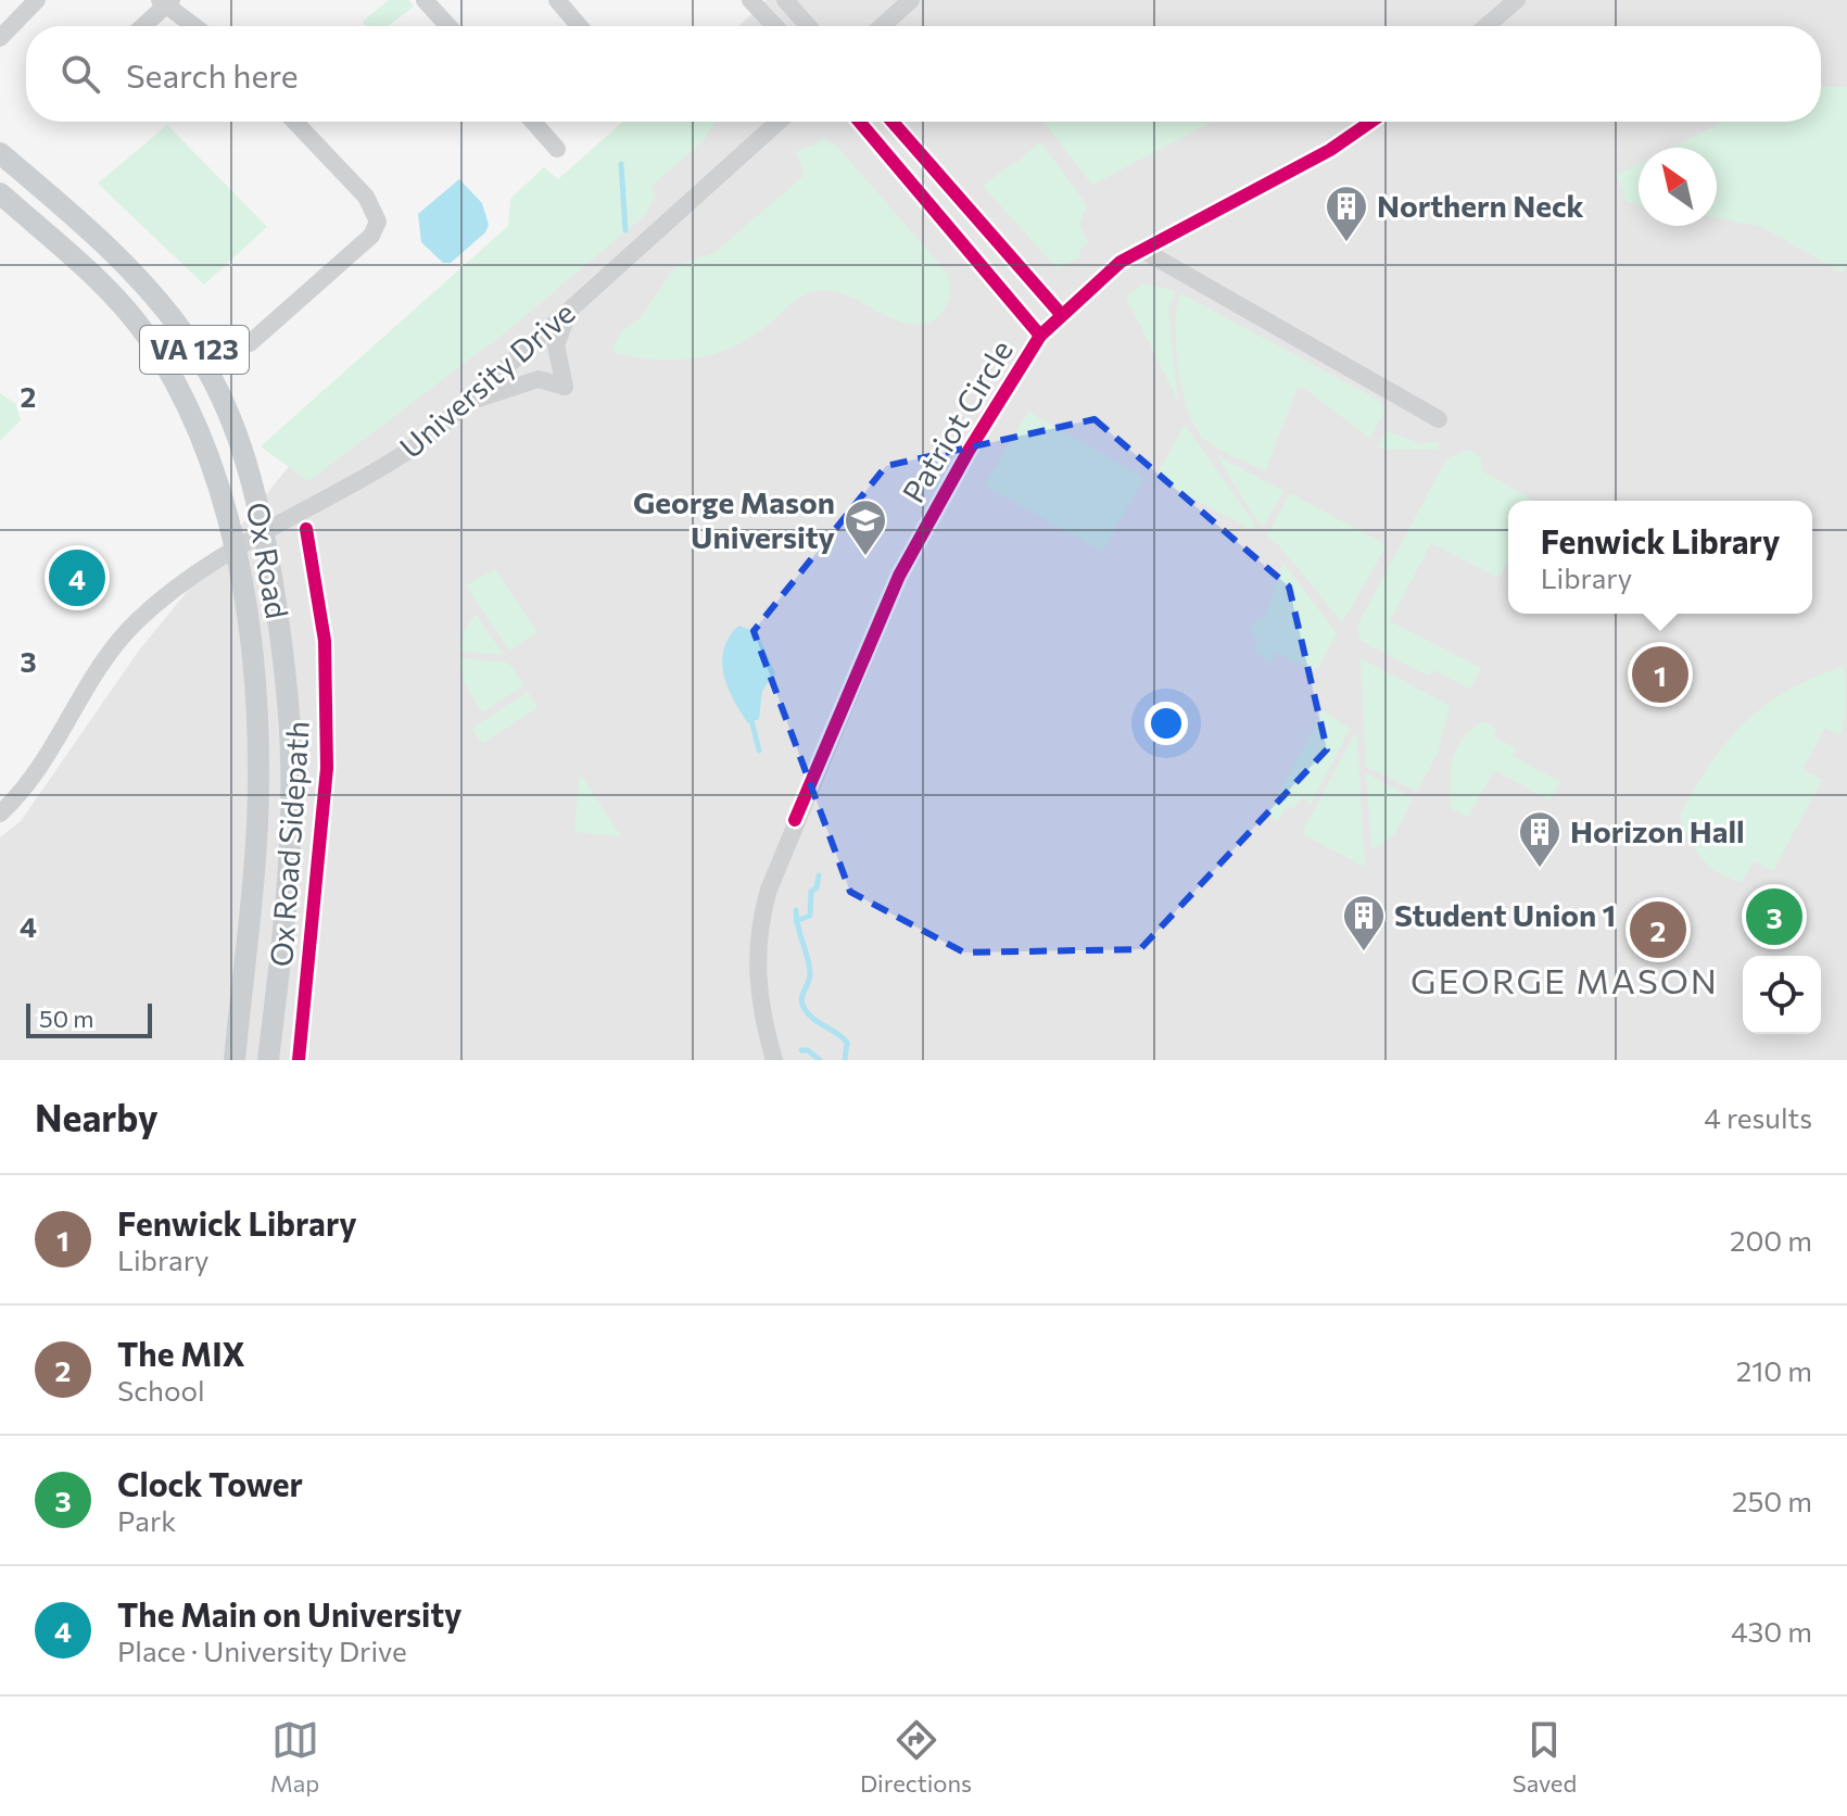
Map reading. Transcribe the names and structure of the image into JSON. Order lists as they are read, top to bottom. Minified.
{"streets":{"main road":["VA 123","Ox Road"],"street":["University Drive","Patriot Circle"],"cycle path":["Ox Road Sidepath"]},"crossings":[["University Drive","Ox Road"]],"districts":["GEORGE MASON"],"places":{"building":["Northern Neck","Horizon Hall","Student Union 1"],"school or university":["George Mason University"]},"scale_bar":"50 m","north":"top left","page":{"search":"Search here","popup":["Fenwick Library","Library"],"pins":["4","1","3","2"],"scale":"50 m","heading":["Nearby","4 results"],"list":[{"mark":"1","name":"Fenwick Library","note":"Library","value":"200 m"},{"mark":"2","name":"The MIX","note":"School","value":"210 m"},{"mark":"3","name":"Clock Tower","note":"Park","value":"250 m"},{"mark":"4","name":"The Main on University","note":"Place · University Drive","value":"430 m"}],"nav":["Map","Directions","Saved"]},"grid":{"rows":["2","3","4"]}}
